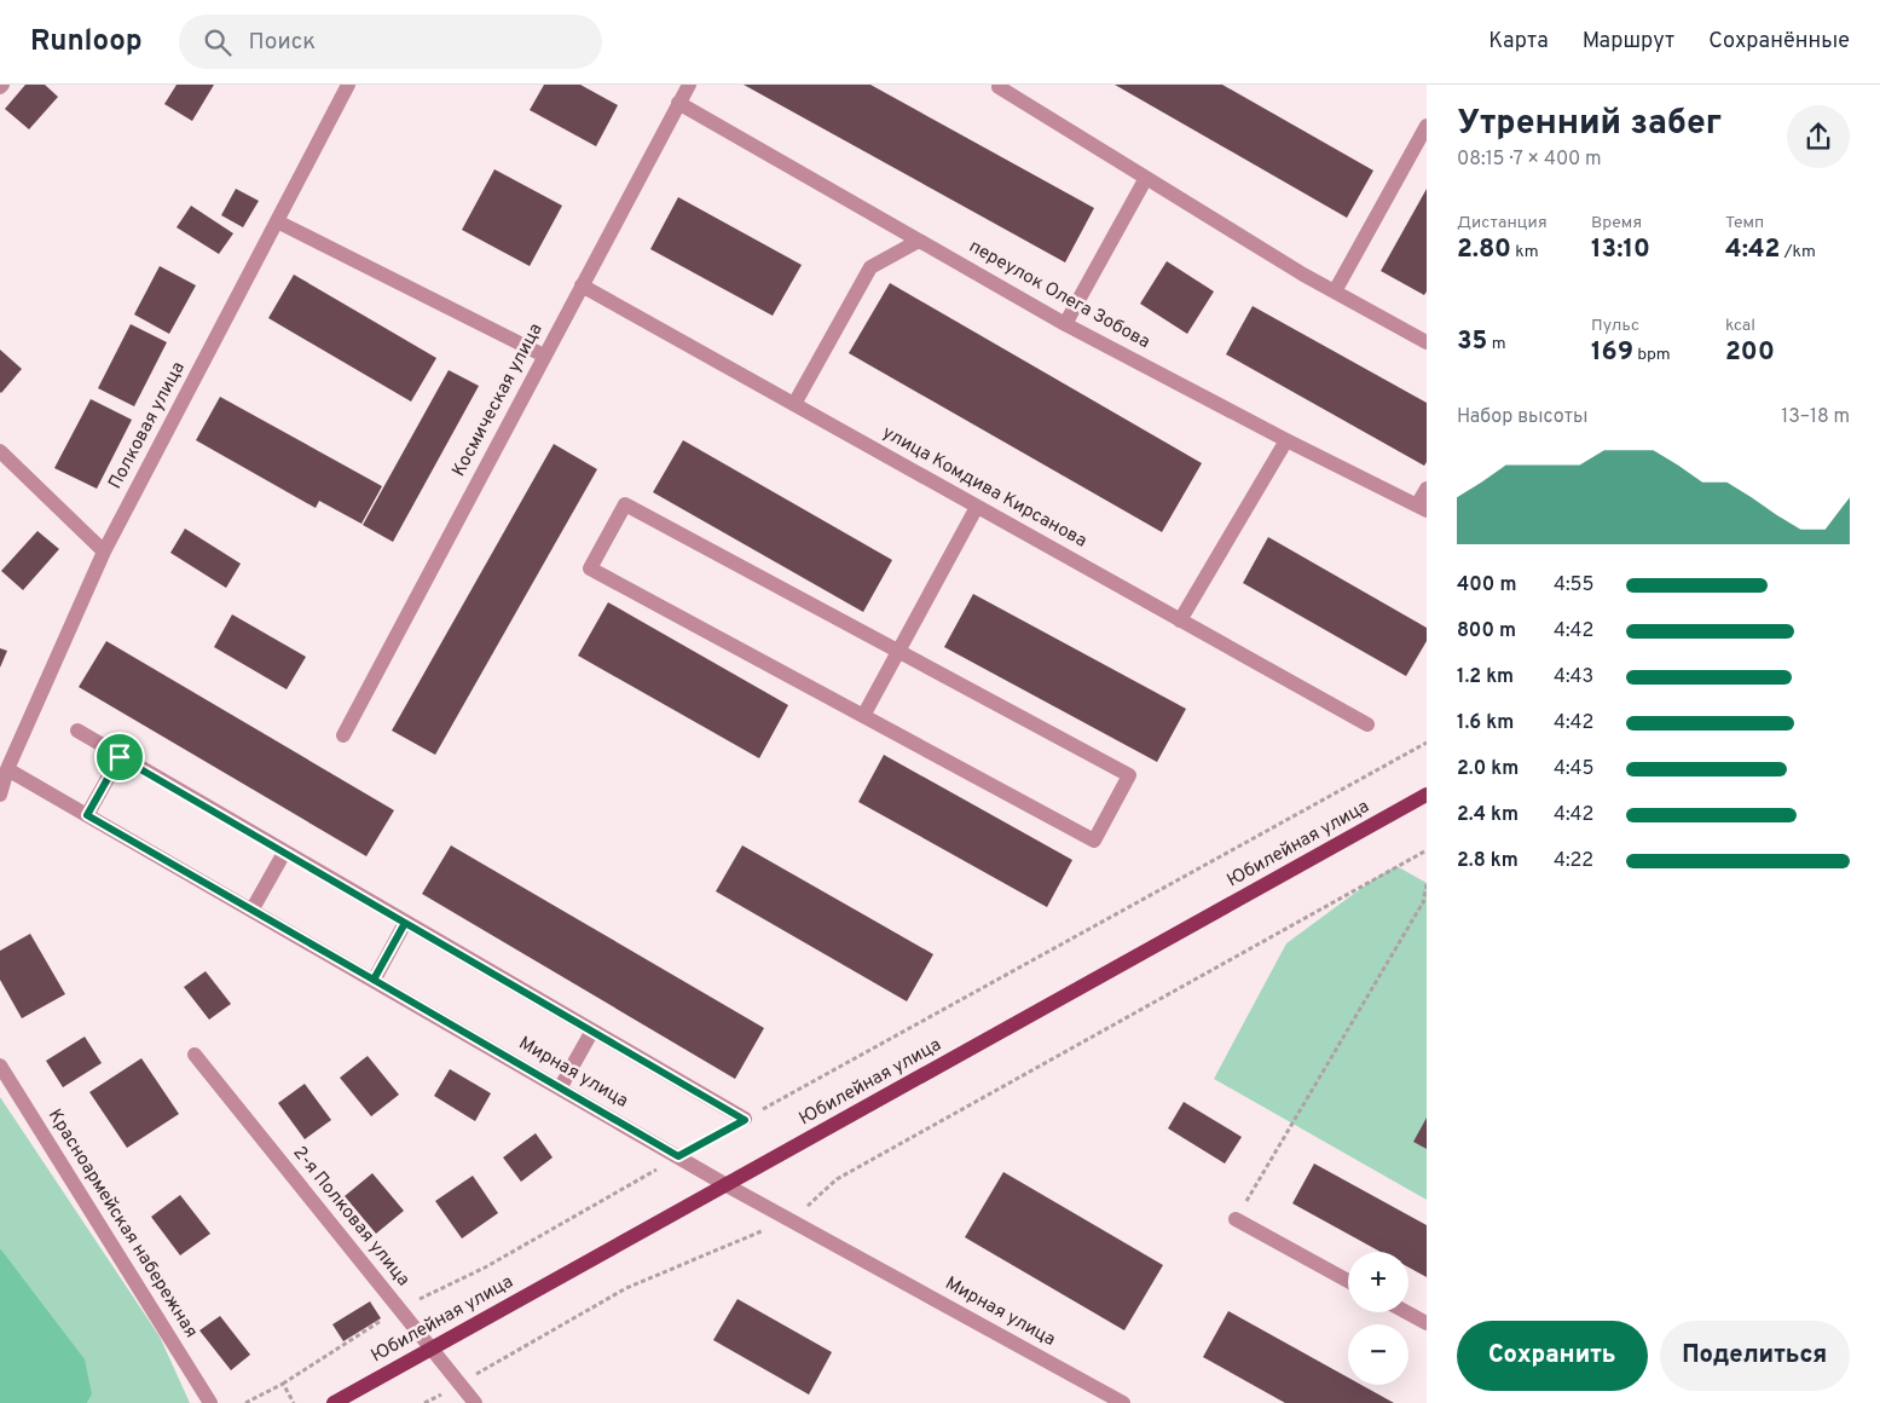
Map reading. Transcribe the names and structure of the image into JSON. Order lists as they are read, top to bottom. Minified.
{"streets":{"main road":["Юбилейная улица"],"street":["переулок Олега Зобова","Космическая улица","Полковая улица","улица Комдива Кирсанова","Мирная улица","2-я Полковая улица","Красноармейская набережная"]},"crossings":[["переулок Олега Зобова","Космическая улица"],["Космическая улица","улица Комдива Кирсанова"],["Полковая улица","Мирная улица"],["Юбилейная улица","Мирная улица"],["Юбилейная улица","2-я Полковая улица"]],"page":{"header":"Runloop","search":"Поиск","nav":["Карта","Маршрут","Сохранённые"],"heading":["Утренний забег","08:15 · 7 × 400 m"],"stats":[["Дистанция","2.80 km"],["Время","13:10"],["Темп","4:42 /km"],["35 m"],["Пульс","169 bpm"],["kcal","200"]],"chart":["Набор высоты","13–18 m"],"list":[{"name":"400 m","note":"4:55"},{"name":"800 m","note":"4:42"},{"name":"1.2 km","note":"4:43"},{"name":"1.6 km","note":"4:42"},{"name":"2.0 km","note":"4:45"},{"name":"2.4 km","note":"4:42"},{"name":"2.8 km","note":"4:22"}],"map_buttons":["+","−"],"buttons":["Сохранить","Поделиться"]}}
